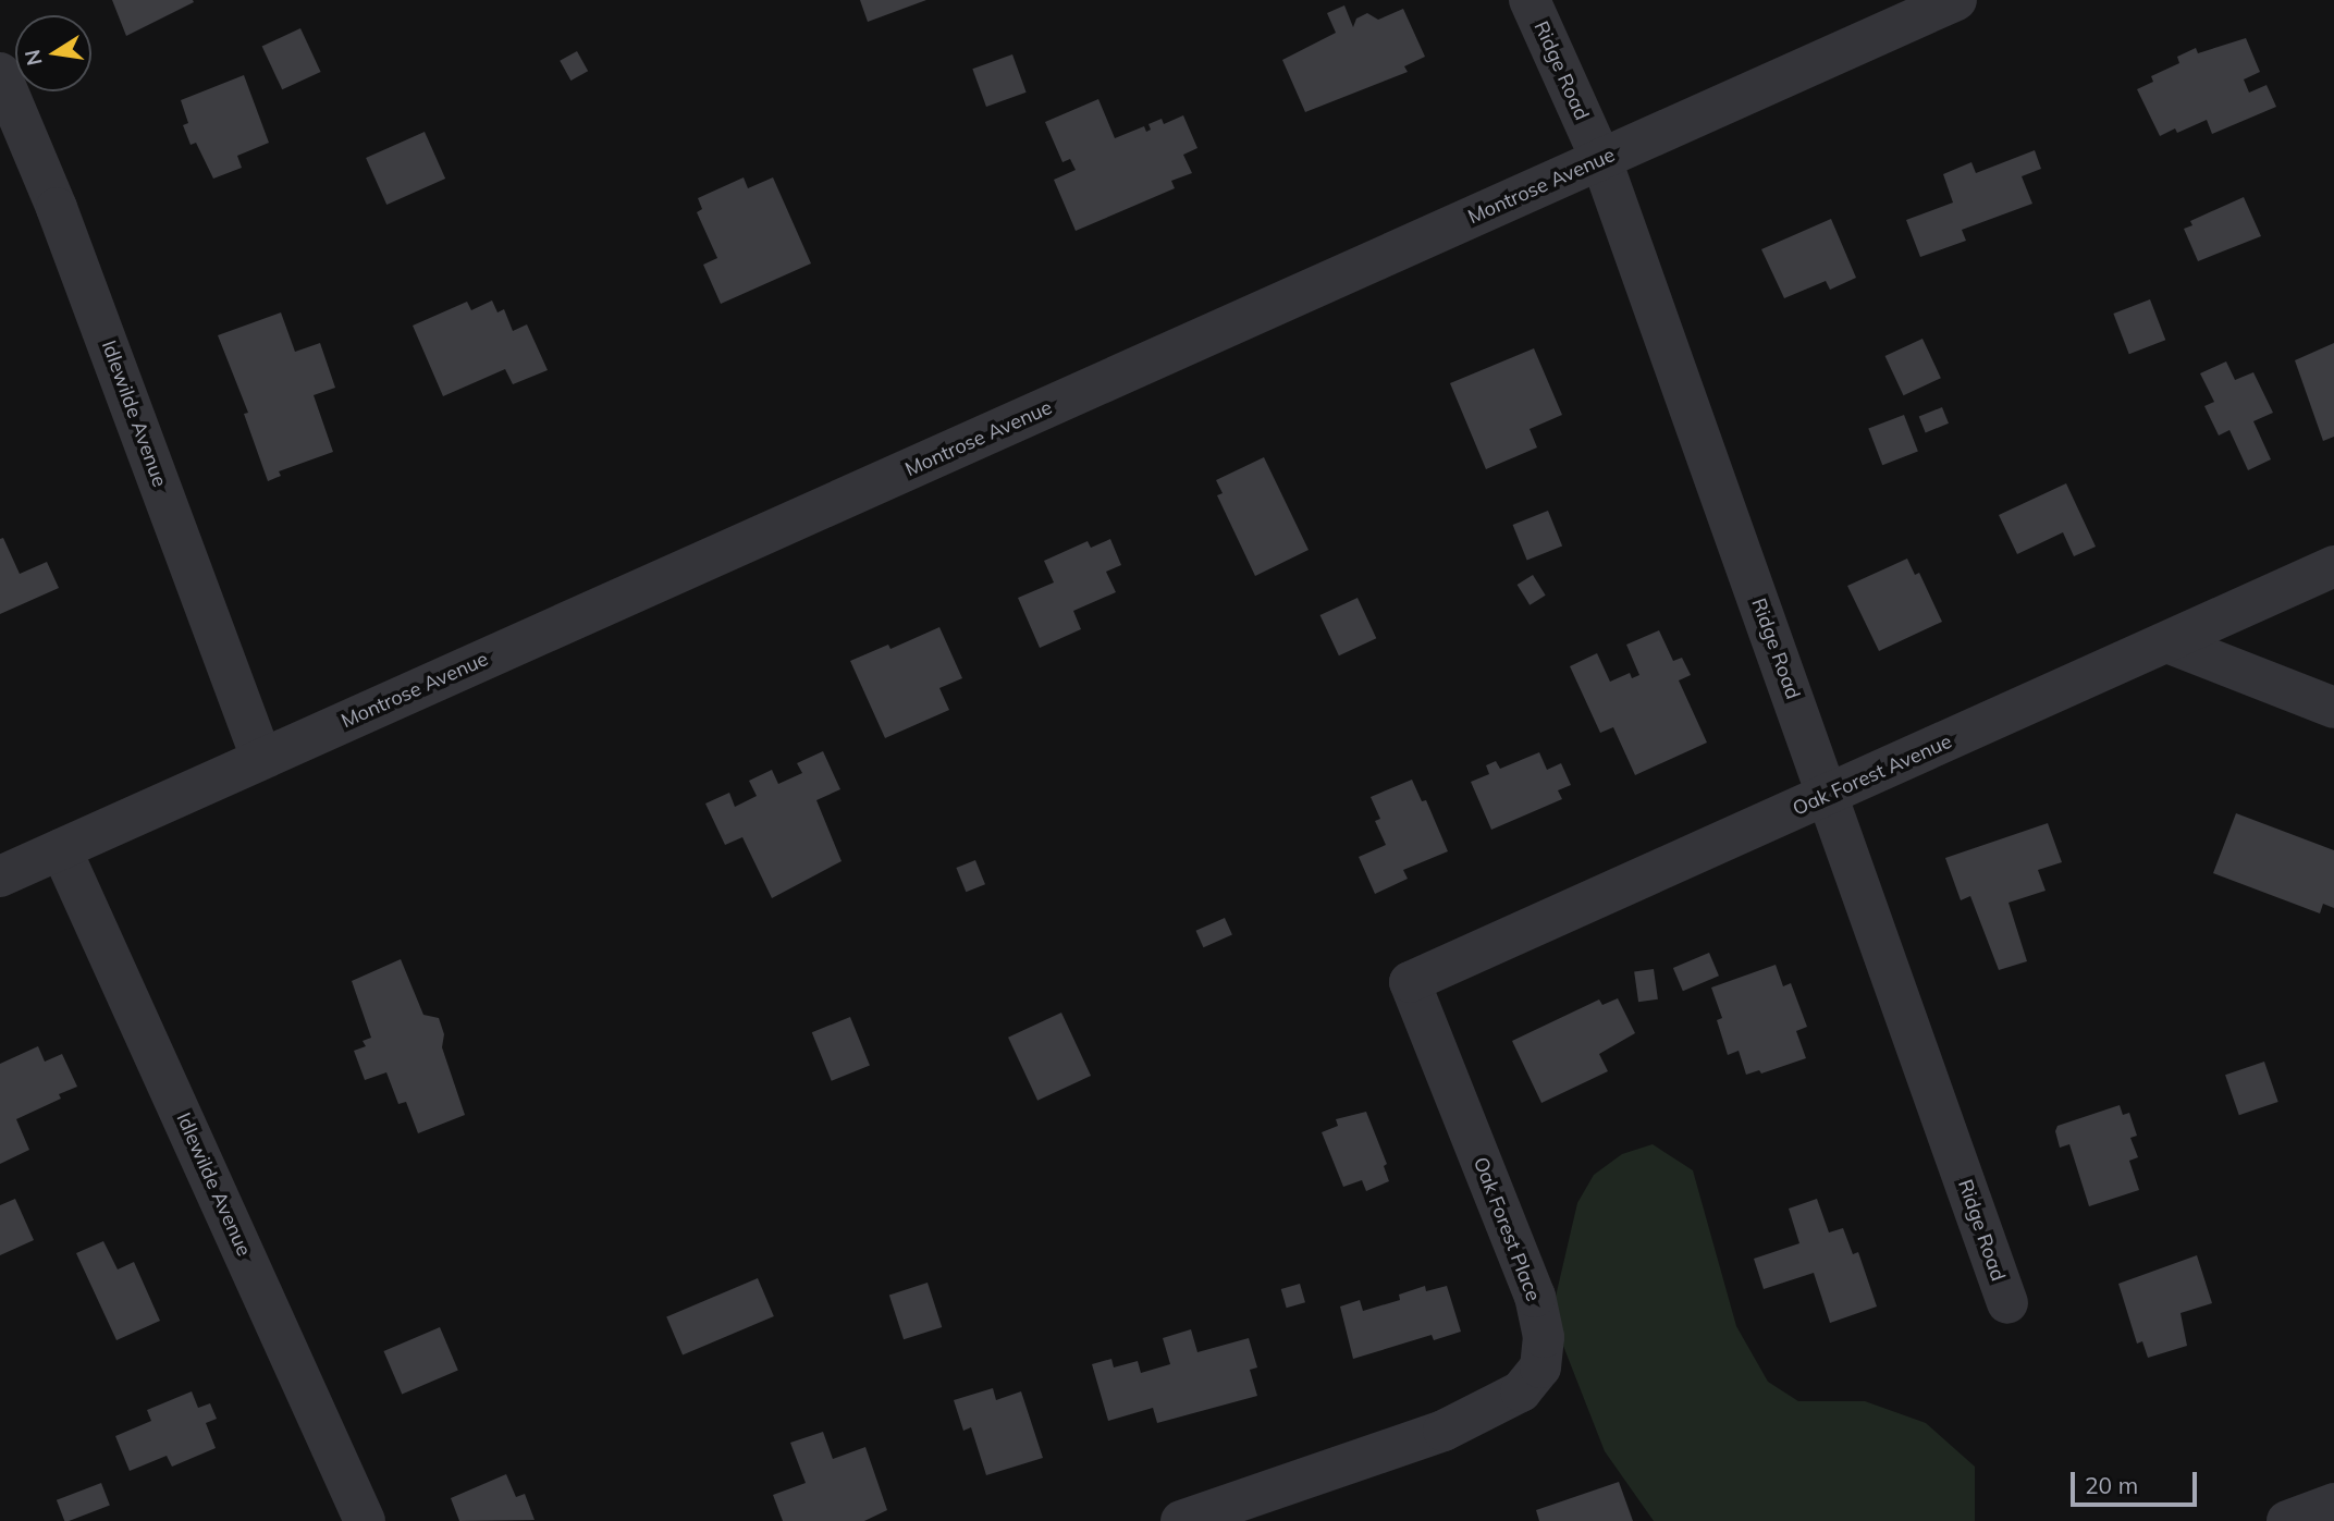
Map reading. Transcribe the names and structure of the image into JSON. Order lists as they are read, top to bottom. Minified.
{"streets":{"street":["Ridge Road","Montrose Avenue","Idlewilde Avenue","Oak Forest Avenue","Oak Forest Place"]},"crossings":[["Ridge Road","Montrose Avenue"],["Ridge Road","Oak Forest Avenue"],["Montrose Avenue","Idlewilde Avenue"],["Oak Forest Avenue","Oak Forest Place"]],"scale_bar":"20 m","north":"left"}
